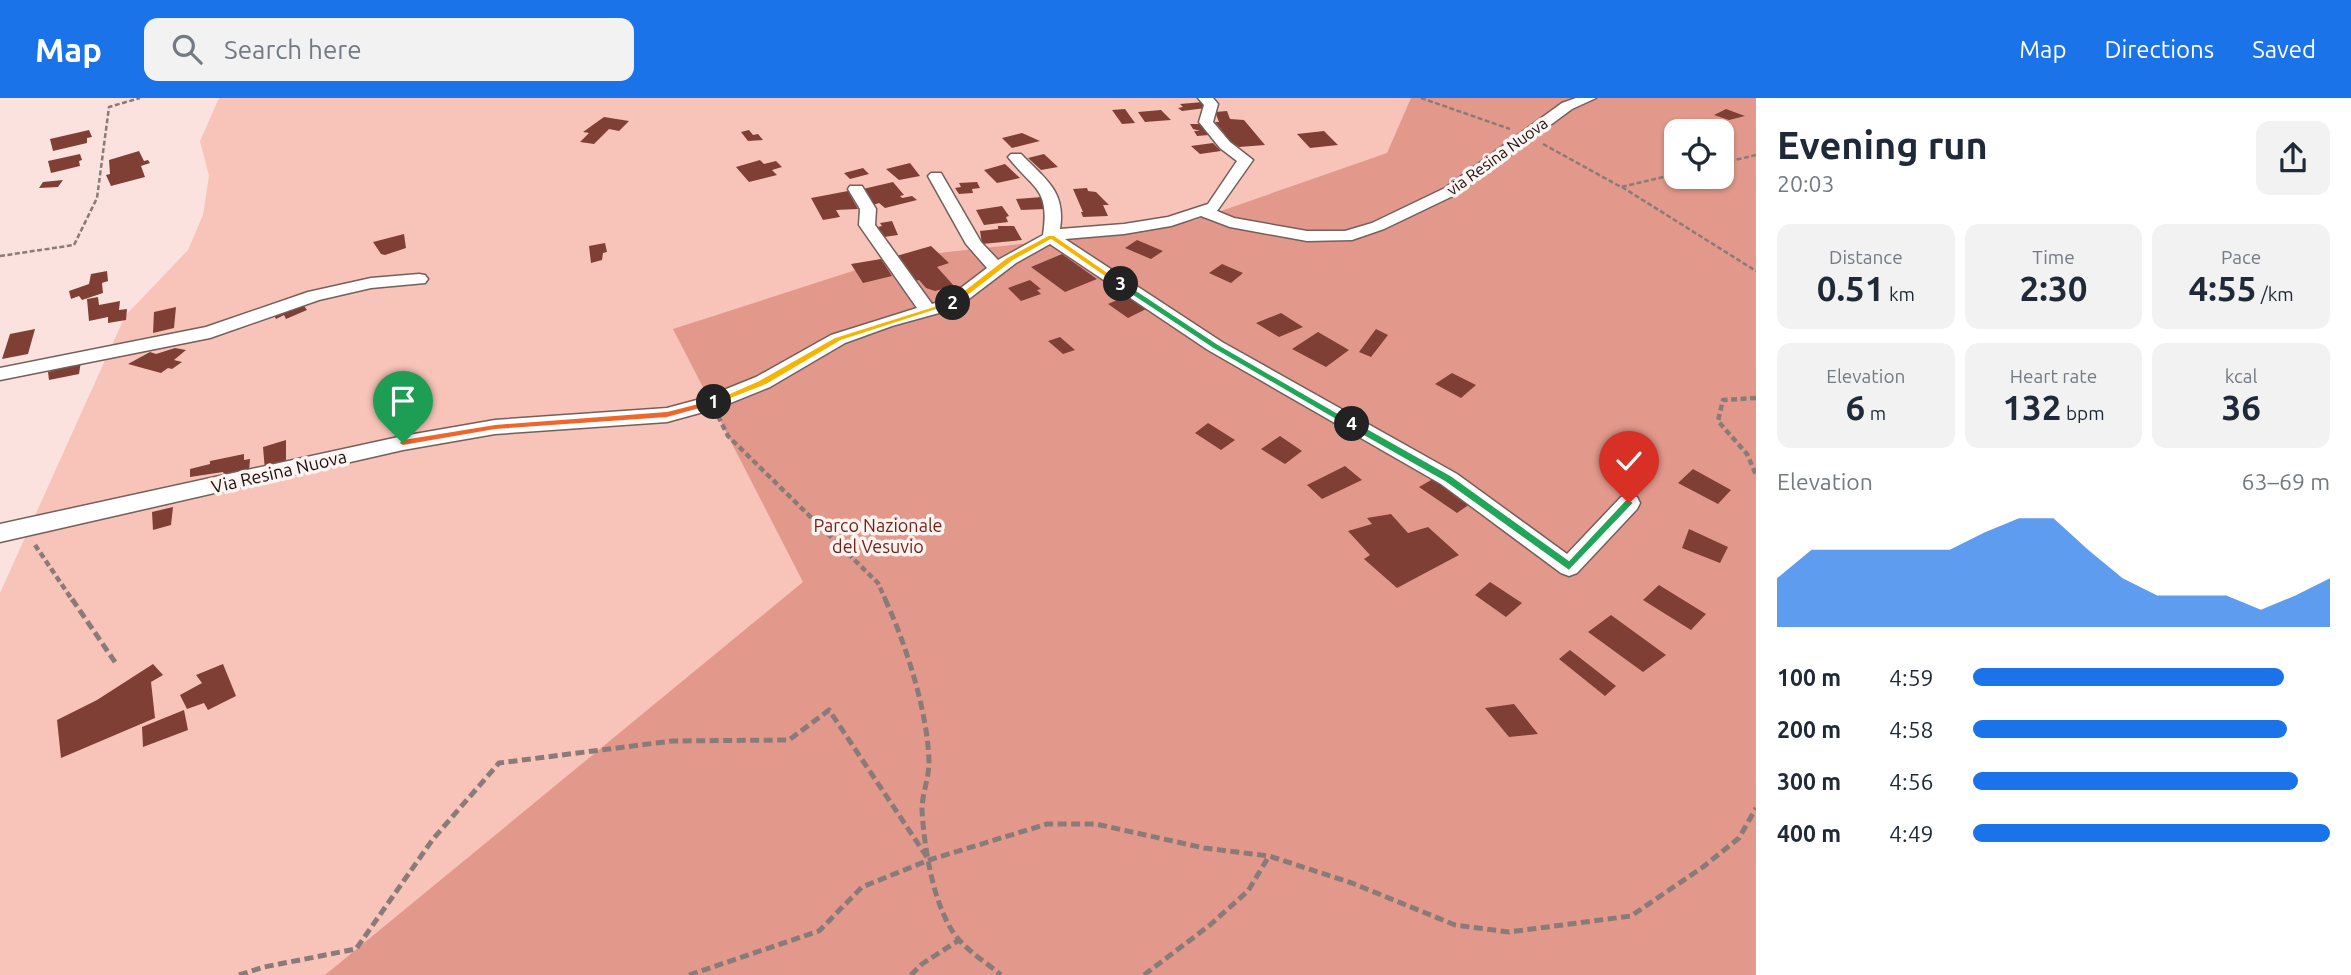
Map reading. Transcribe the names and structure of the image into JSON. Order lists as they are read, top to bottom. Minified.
{"streets":{"street":["via Resina Nuova","Via Resina Nuova"]},"crossings":[["via Resina Nuova","Via Resina Nuova"]],"parks":["Parco Nazionale del Vesuvio"],"page":{"header":"Map","search":"Search here","nav":["Map","Directions","Saved"],"heading":["Evening run","20:03"],"stats":[["Distance","0.51 km"],["Time","2:30"],["Pace","4:55 /km"],["Elevation","6 m"],["Heart rate","132 bpm"],["kcal","36"]],"pins":["3","2","1","4"],"chart":["Elevation","63–69 m"],"list":[{"name":"100 m","note":"4:59"},{"name":"200 m","note":"4:58"},{"name":"300 m","note":"4:56"},{"name":"400 m","note":"4:49"}]}}
